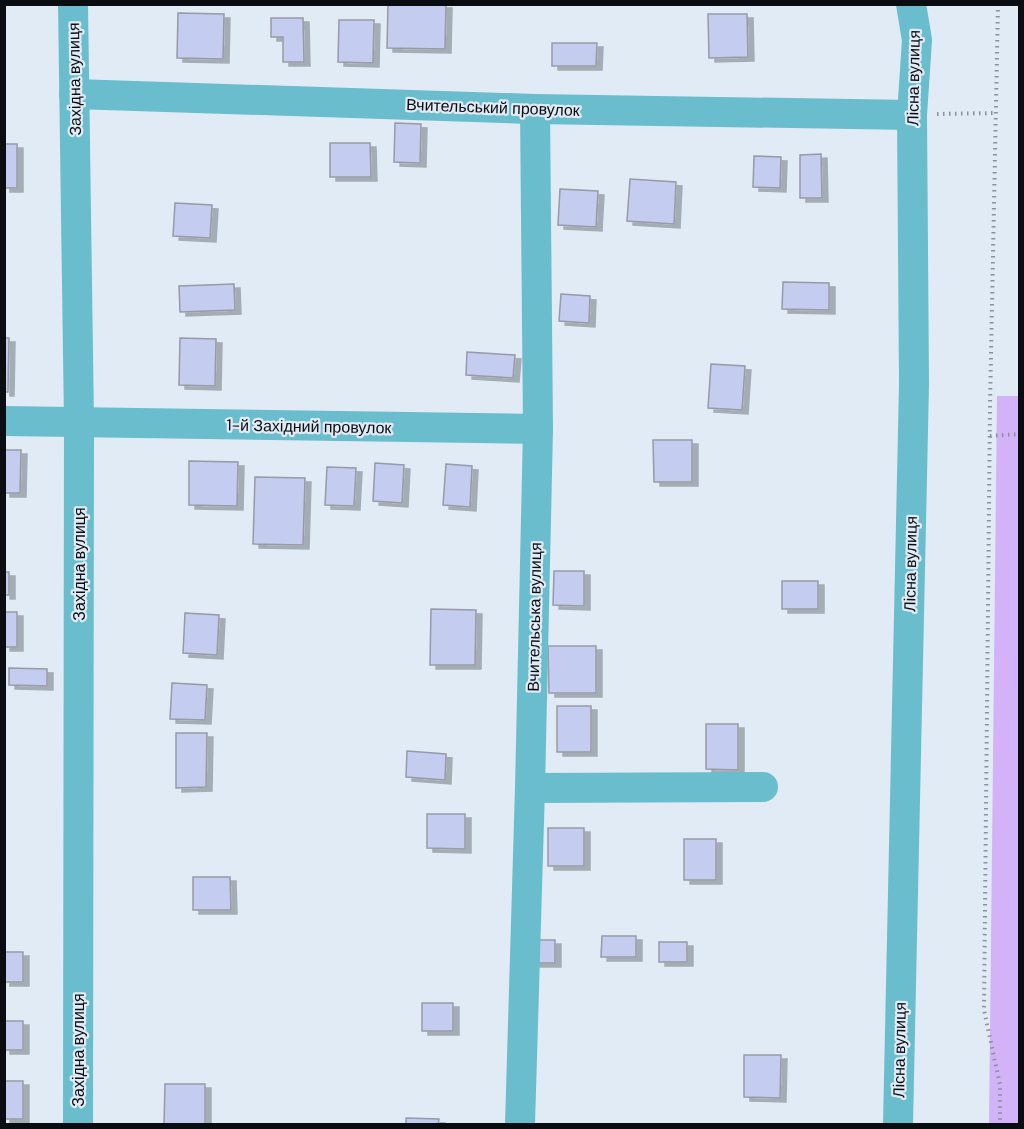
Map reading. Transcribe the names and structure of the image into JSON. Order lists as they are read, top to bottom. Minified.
{"streets":{"street":["Лісна вулиця","Західна вулиця","Вчительський провулок","1-й Західний провулок","Вчительська вулиця"]},"crossings":[["Лісна вулиця","Вчительський провулок"],["Західна вулиця","Вчительський провулок"],["Західна вулиця","1-й Західний провулок"],["Вчительський провулок","Вчительська вулиця"],["1-й Західний провулок","Вчительська вулиця"]]}
